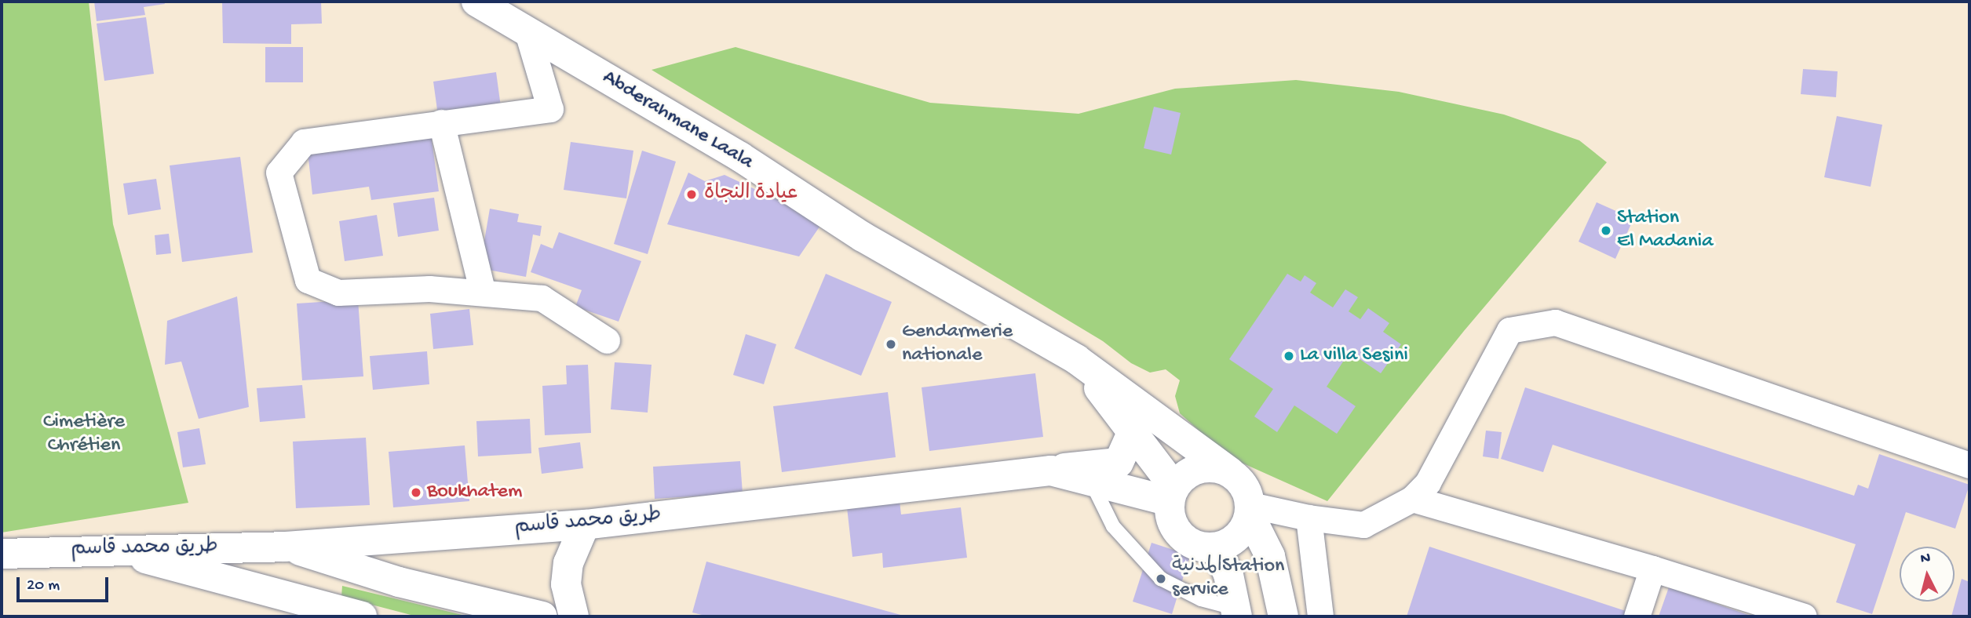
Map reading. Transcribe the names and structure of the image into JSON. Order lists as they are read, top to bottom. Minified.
{"streets":{"main road":["Abderahmane Laala","طريق محمد قاسم"]},"crossings":[["Abderahmane Laala","طريق محمد قاسم"]],"parks":["Cimetière Chrétien"],"places":["عيادة النجاة","Station El Madania","Gendarmerie nationale","La villa Sesini","Boukhatem","المدنيةStation service"],"scale_bar":"20 m","north":"top"}
